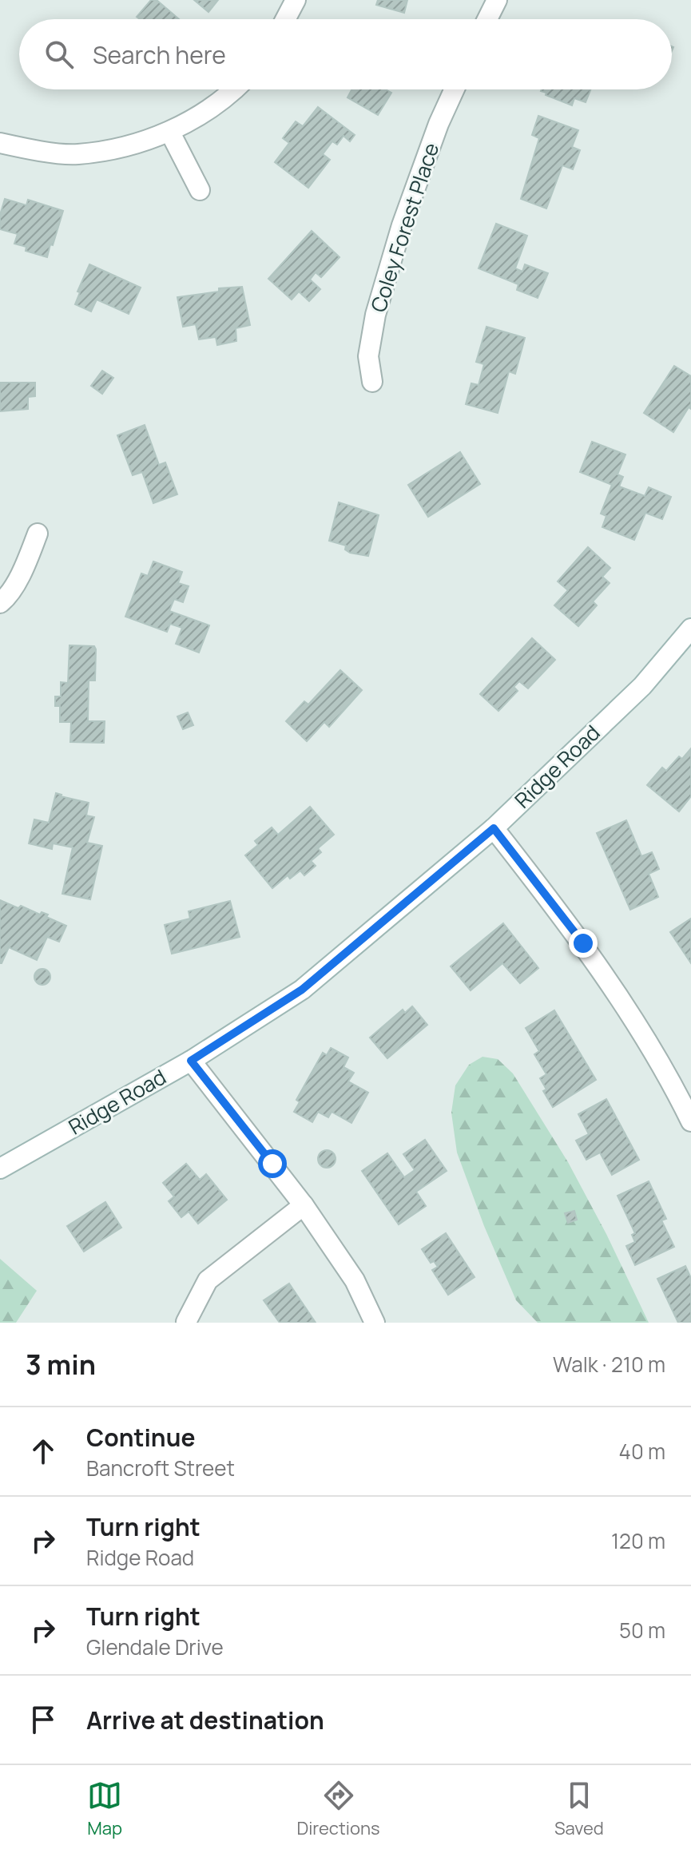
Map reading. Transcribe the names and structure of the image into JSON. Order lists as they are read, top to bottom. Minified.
{"streets":{"street":["Coley Forest Place","Ridge Road"]},"page":{"search":"Search here","heading":["3 min","Walk · 210 m"],"list":[["Continue","Bancroft Street","40 m"],["Turn right","Ridge Road","120 m"],["Turn right","Glendale Drive","50 m"],"Arrive at destination"],"nav":["Map","Directions","Saved"]}}
